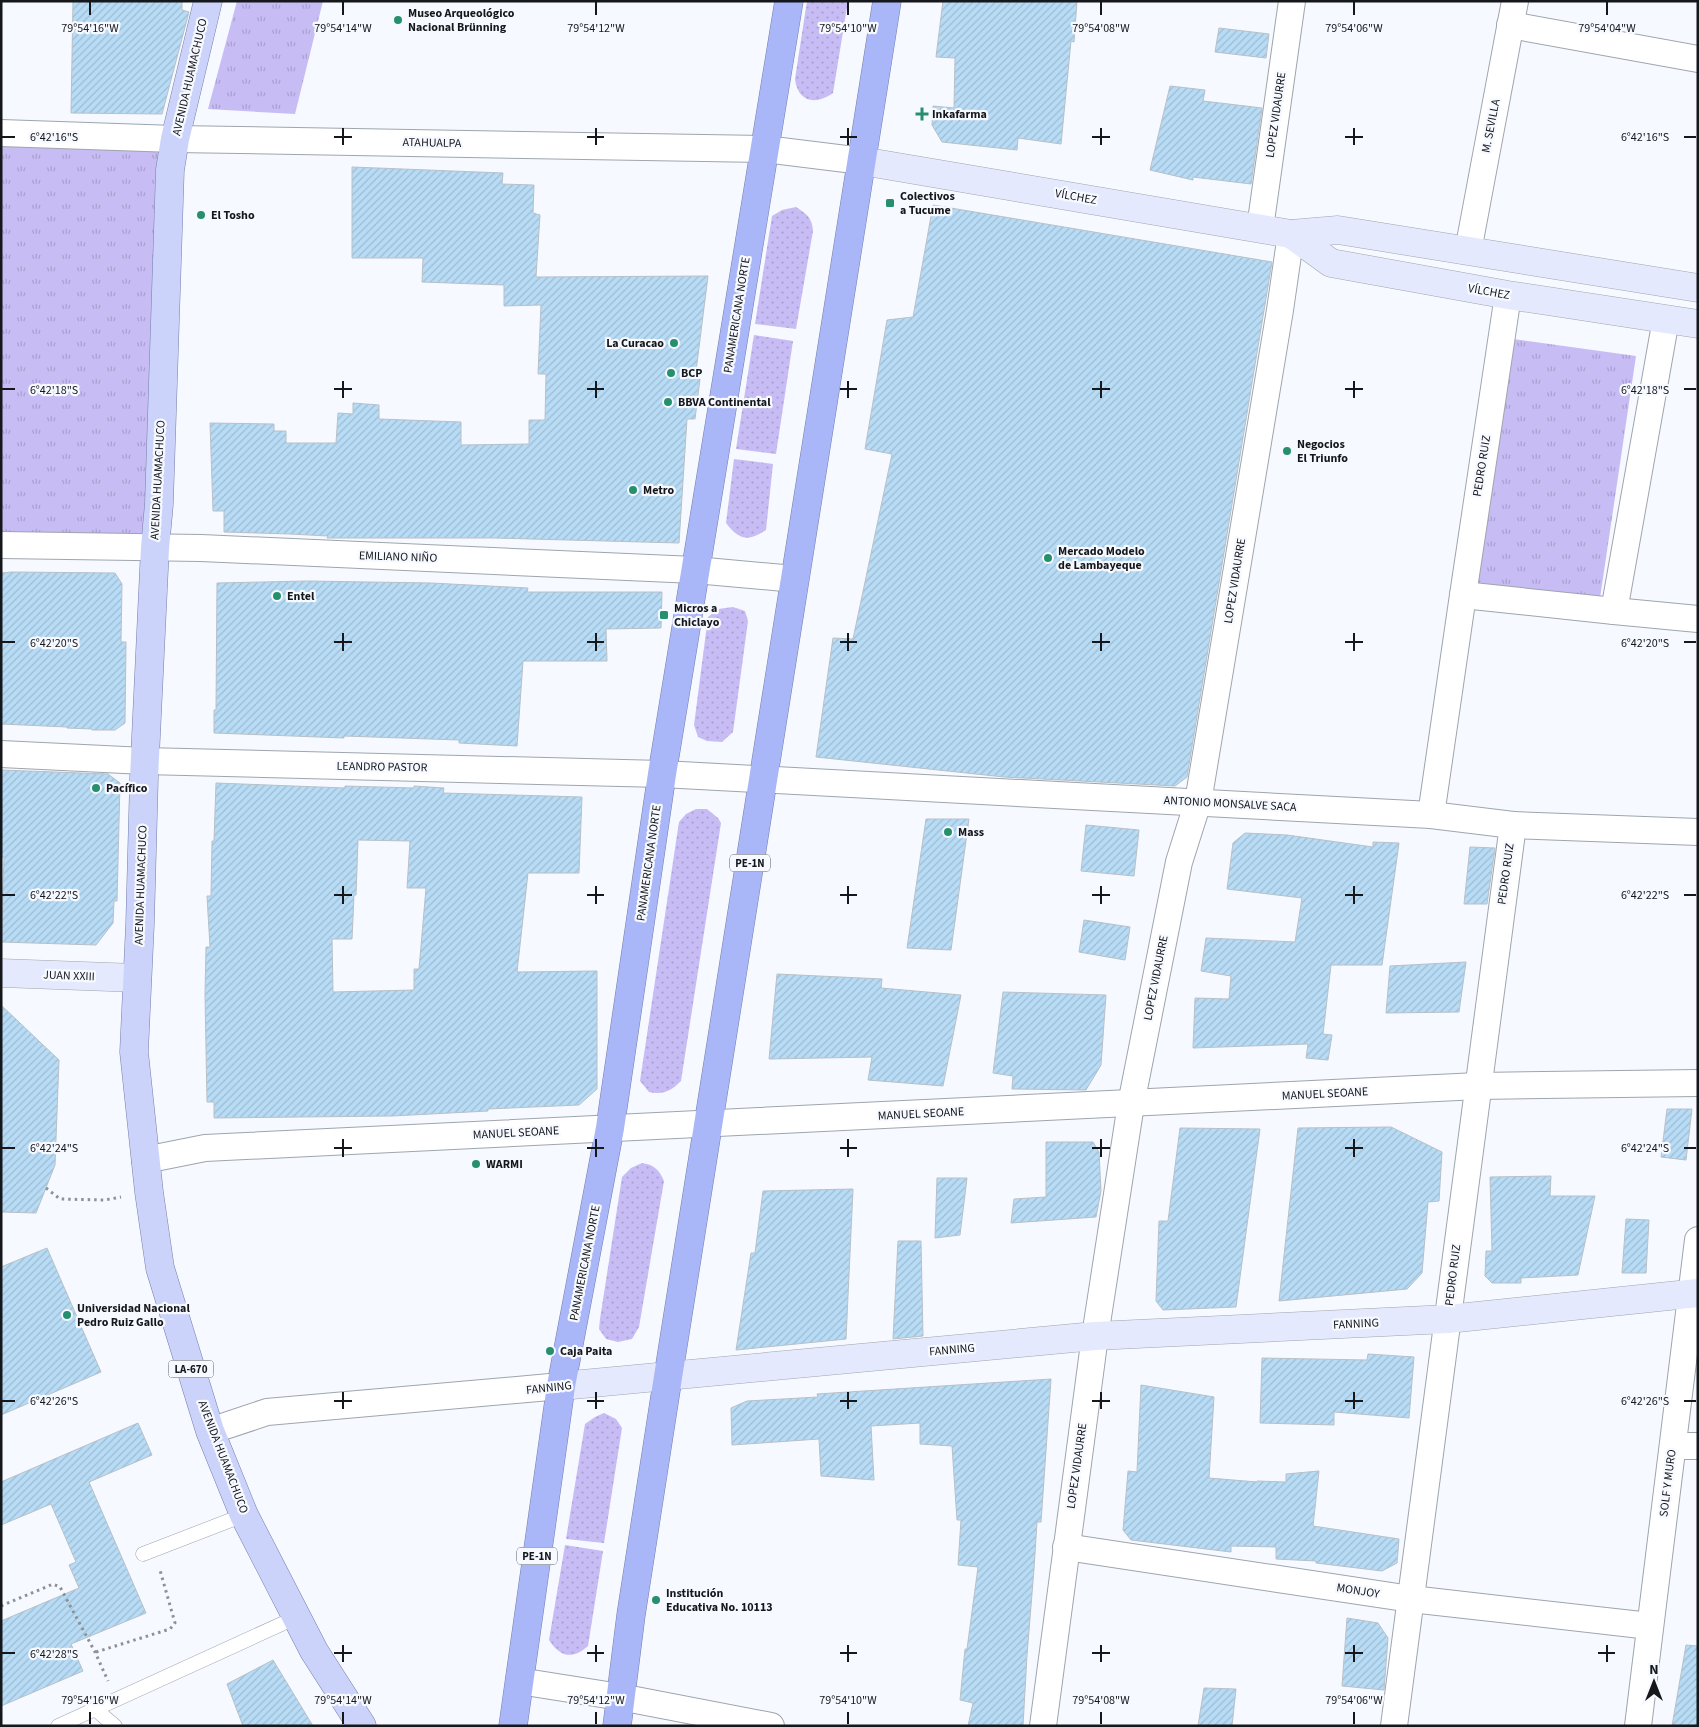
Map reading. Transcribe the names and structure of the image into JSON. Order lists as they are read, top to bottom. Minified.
{"streets":{"highway":["PANAMERICANA NORTE","PE-1N"],"main road":["AVENIDA HUAMACHUCO","LA-670"],"street":["LOPEZ VIDAURRE","M. SEVILLA","ATAHUALPA","VÍLCHEZ","PEDRO RUIZ","EMILIANO NIÑO","LEANDRO PASTOR","ANTONIO MONSALVE SACA","JUAN XXIII","MANUEL SEOANE","FANNING","SOLF Y MURO","MONJOY"]},"crossings":[["AVENIDA HUAMACHUCO","ATAHUALPA"],["AVENIDA HUAMACHUCO","EMILIANO NIÑO"],["AVENIDA HUAMACHUCO","LEANDRO PASTOR"],["AVENIDA HUAMACHUCO","JUAN XXIII"],["AVENIDA HUAMACHUCO","MANUEL SEOANE"],["AVENIDA HUAMACHUCO","FANNING"],["LOPEZ VIDAURRE","VÍLCHEZ"],["LOPEZ VIDAURRE","ANTONIO MONSALVE SACA"],["LOPEZ VIDAURRE","MANUEL SEOANE"],["LOPEZ VIDAURRE","FANNING"],["LOPEZ VIDAURRE","MONJOY"],["M. SEVILLA","VÍLCHEZ"],["ATAHUALPA","VÍLCHEZ"],["ATAHUALPA","PANAMERICANA NORTE"],["ATAHUALPA","PE-1N"],["VÍLCHEZ","PEDRO RUIZ"],["VÍLCHEZ","PE-1N"],["PANAMERICANA NORTE","EMILIANO NIÑO"],["PANAMERICANA NORTE","LEANDRO PASTOR"],["PANAMERICANA NORTE","MANUEL SEOANE"],["PANAMERICANA NORTE","FANNING"],["PEDRO RUIZ","ANTONIO MONSALVE SACA"],["PEDRO RUIZ","MANUEL SEOANE"],["PEDRO RUIZ","FANNING"],["PEDRO RUIZ","MONJOY"],["EMILIANO NIÑO","PE-1N"],["LEANDRO PASTOR","ANTONIO MONSALVE SACA"],["LEANDRO PASTOR","PE-1N"],["ANTONIO MONSALVE SACA","PE-1N"],["PE-1N","MANUEL SEOANE"],["PE-1N","FANNING"],["FANNING","SOLF Y MURO"],["SOLF Y MURO","MONJOY"]],"places":{"other":["Museo Arqueológico Nacional Brünning","El Tosho","La Curacao","BCP","BBVA Continental","Negocios El Triunfo","Metro","Mercado Modelo de Lambayeque","Entel","Pacífico","Mass","WARMI","Universidad Nacional Pedro Ruiz Gallo","Caja Paita","Institución Educativa No. 10113"],"health":["Inkafarma"],"transit":["Colectivos a Tucume","Micros a Chiclayo"]},"north":"top","coordinates":["79°54'16\"W","79°54'14\"W","79°54'12\"W","79°54'10\"W","79°54'08\"W","79°54'06\"W","79°54'04\"W","6°42'16\"S","6°42'18\"S","6°42'20\"S","6°42'22\"S","6°42'24\"S","6°42'26\"S","6°42'28\"S"]}
